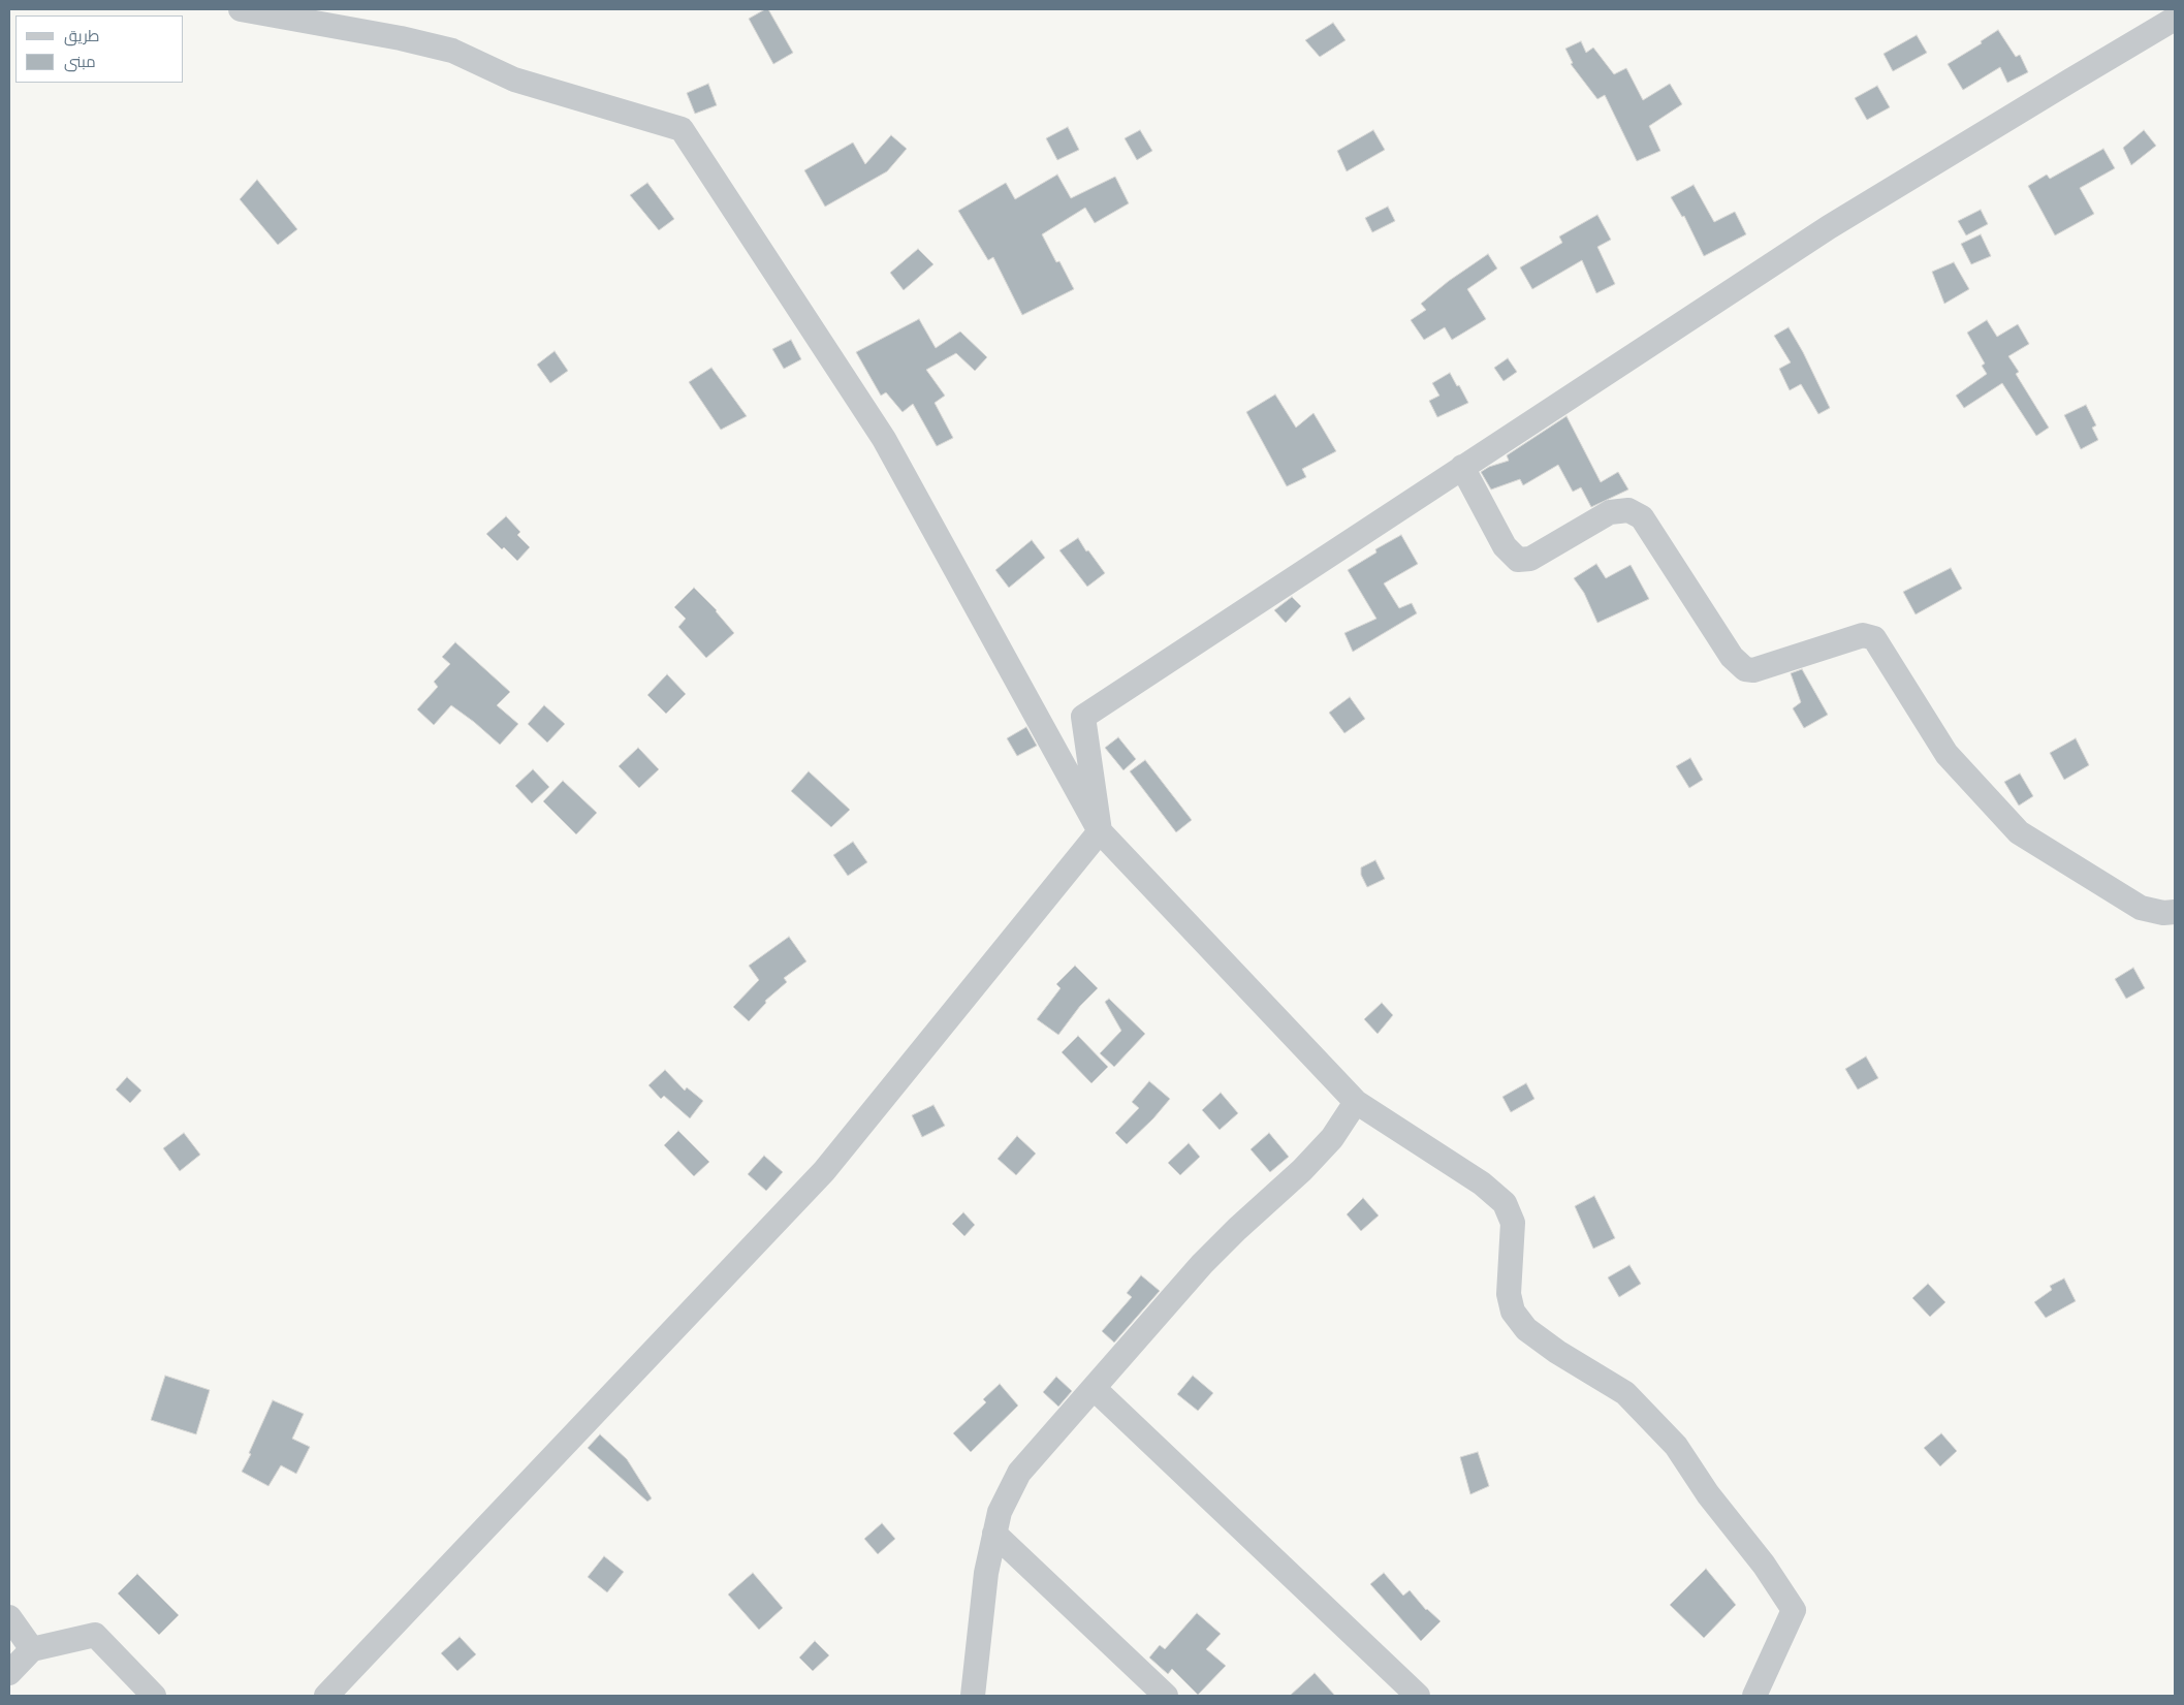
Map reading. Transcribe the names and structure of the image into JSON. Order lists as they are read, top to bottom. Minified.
{"legend":["طريق","مبنى"]}
